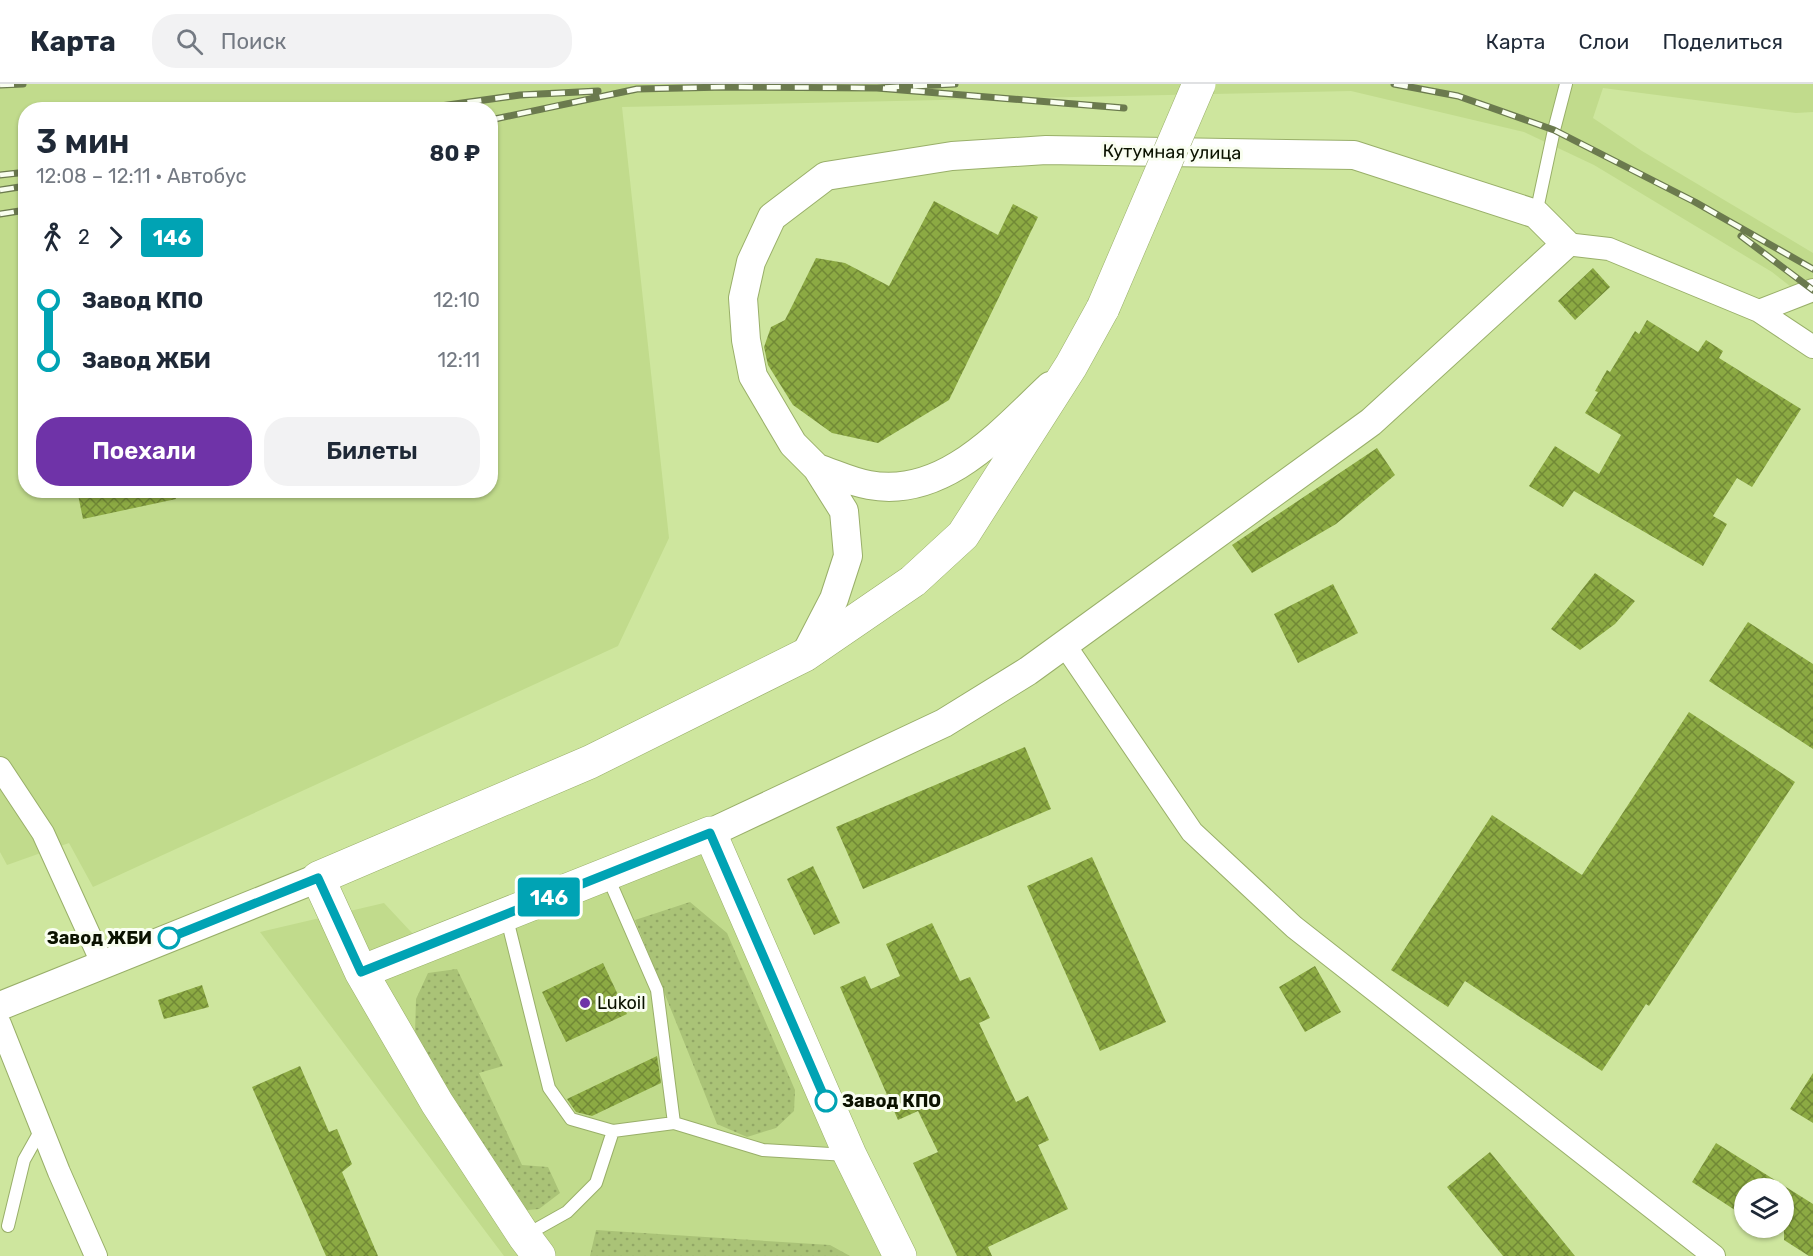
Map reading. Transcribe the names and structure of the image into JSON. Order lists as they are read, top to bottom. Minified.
{"streets":{"street":["Кутумная улица"]},"places":["Завод ЖБИ","Lukoil","Завод КПО"],"lines":["bus line 146"],"page":{"header":"Карта","search":"Поиск","nav":["Карта","Слои","Поделиться"],"on_map":"146","heading":["3 мин","12:08 – 12:11 · Автобус","80 ₽"],"legs":["2","146"],"list":[{"name":"Завод КПО","value":"12:10"},{"name":"Завод ЖБИ","value":"12:11"}],"buttons":["Поехали","Билеты"]}}
